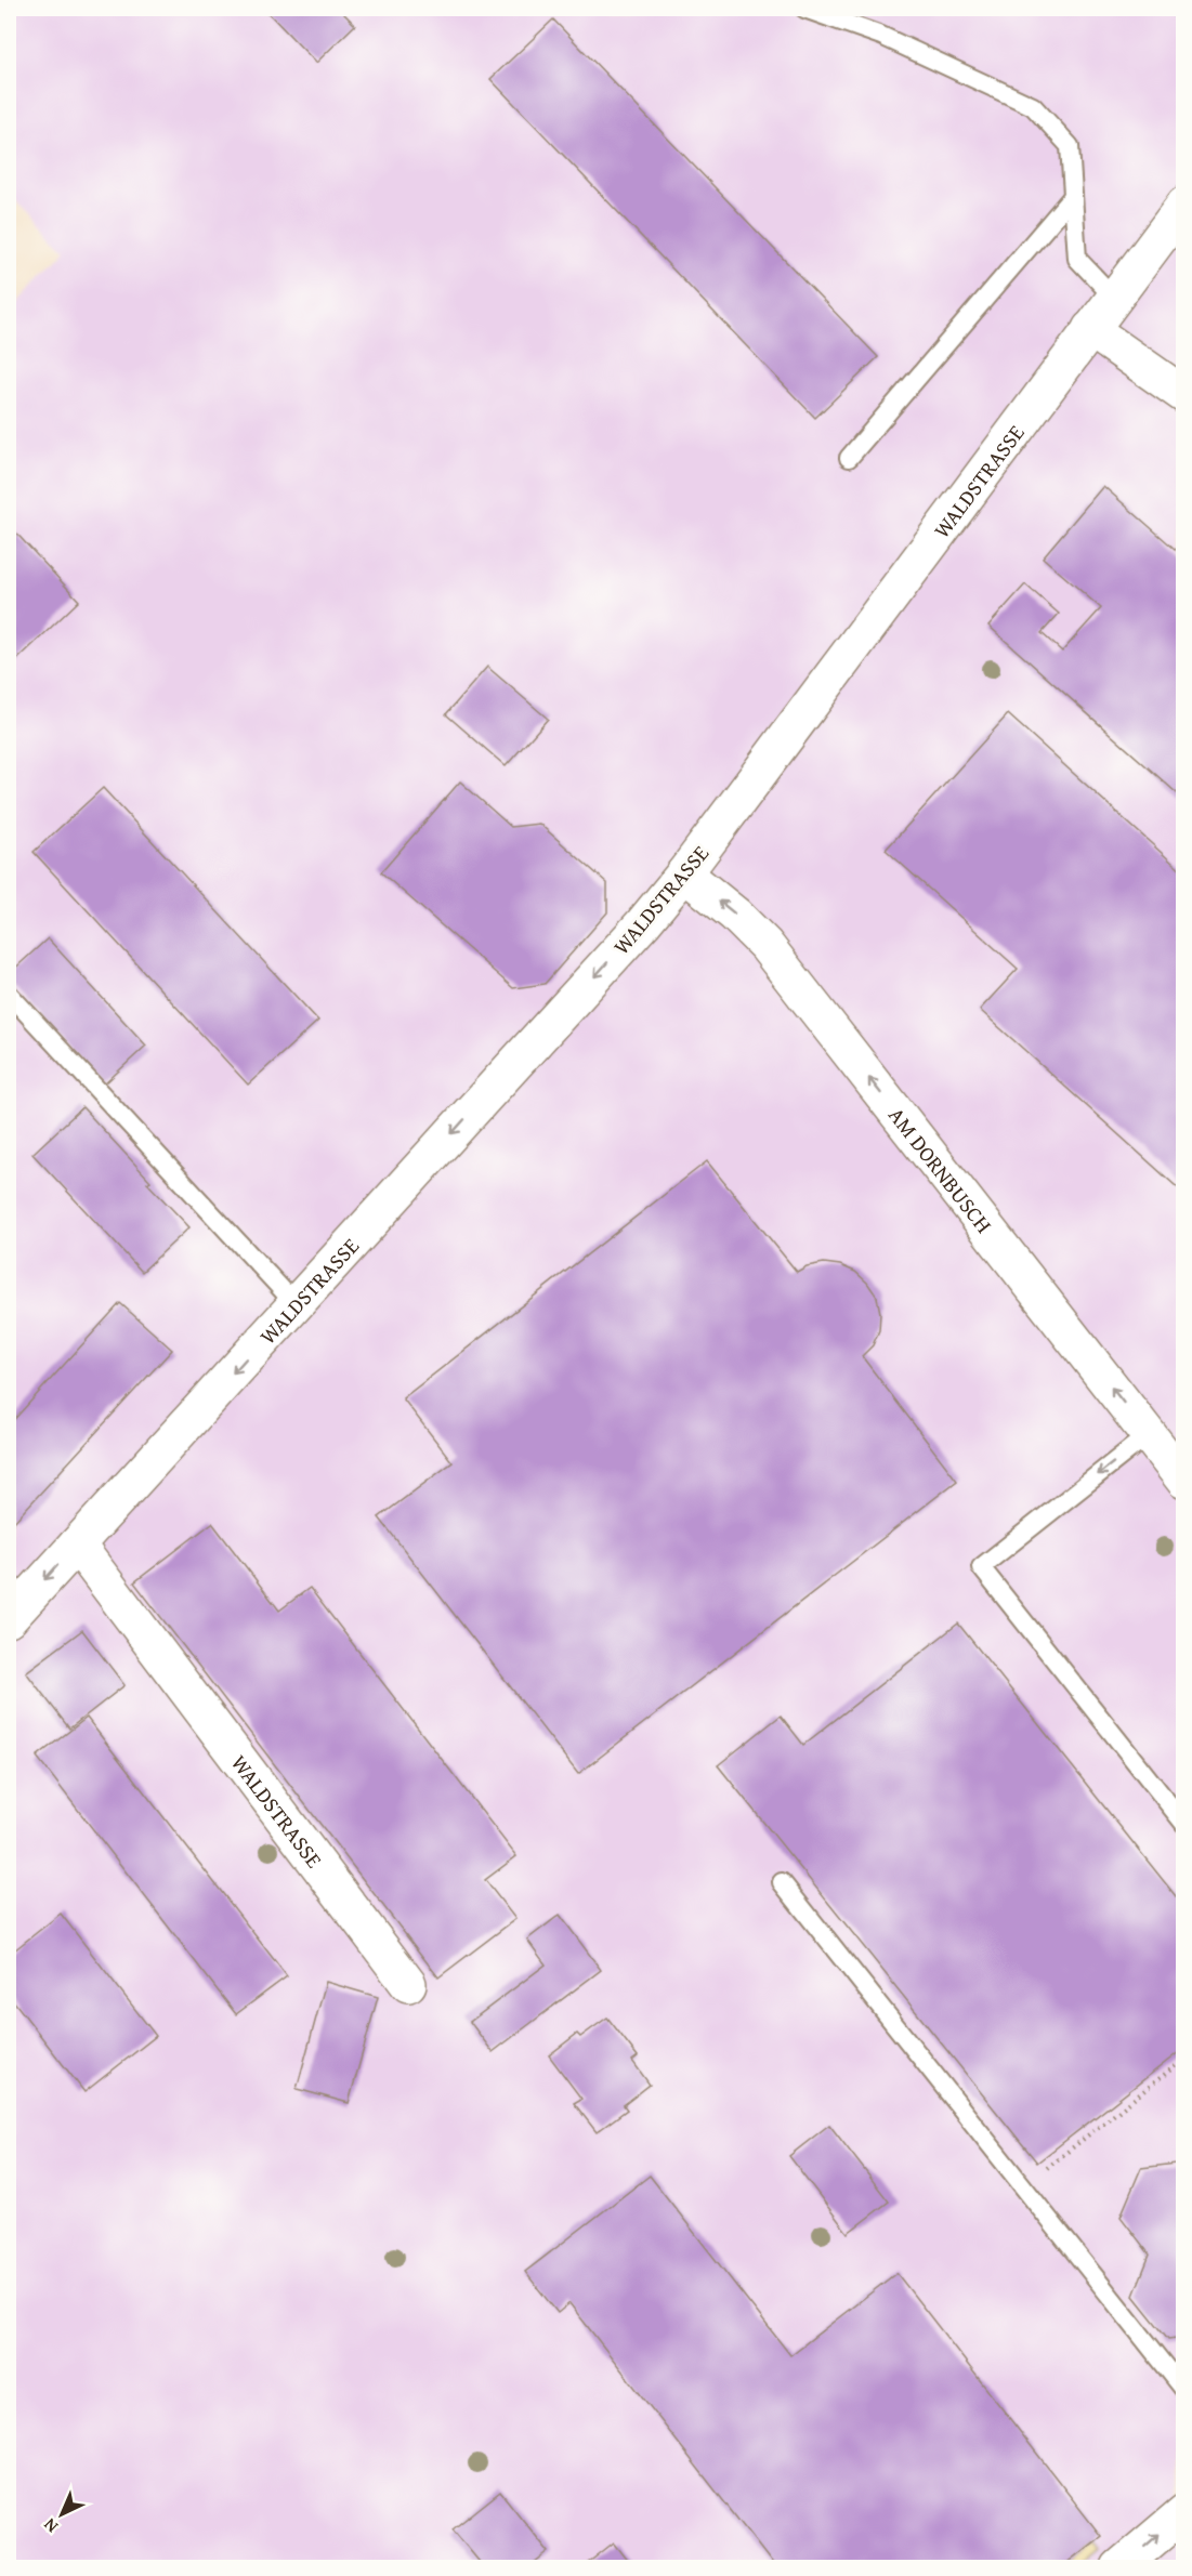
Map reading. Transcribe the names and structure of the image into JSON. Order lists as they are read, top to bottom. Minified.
{"streets":{"street":["WALDSTRASSE","AM DORNBUSCH"]},"crossings":[["WALDSTRASSE","AM DORNBUSCH"]],"one_way":["WALDSTRASSE","AM DORNBUSCH"],"north":"bottom left"}
